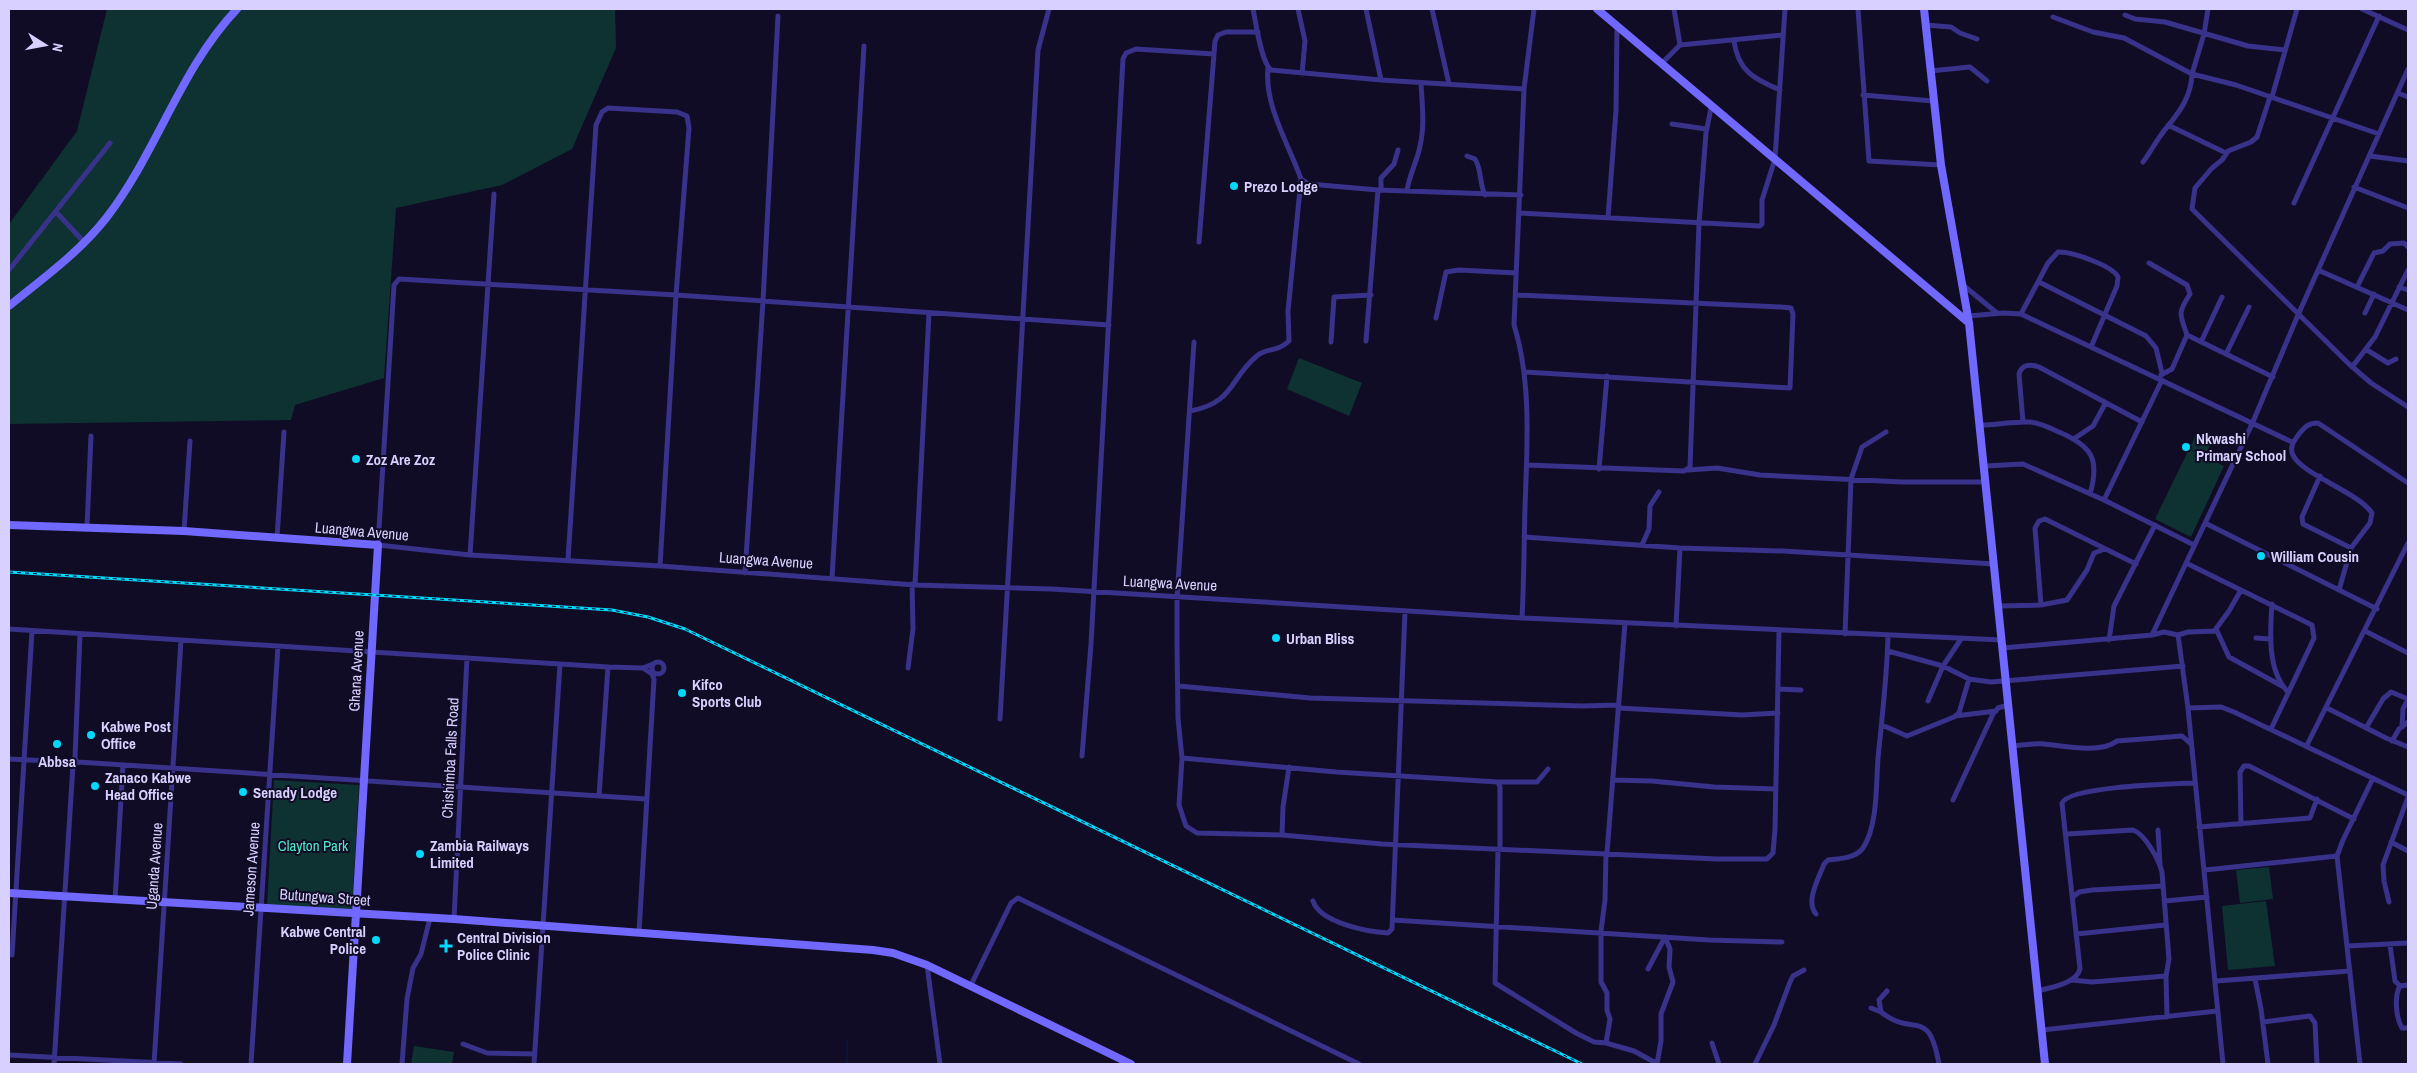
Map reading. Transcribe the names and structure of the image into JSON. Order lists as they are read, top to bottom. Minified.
{"streets":{"main road":["Luangwa Avenue","Ghana Avenue","Butungwa Street"],"street":["Chishimba Falls Road","Uganda Avenue","Jameson Avenue"]},"crossings":[["Luangwa Avenue","Ghana Avenue"],["Ghana Avenue","Butungwa Street"],["Chishimba Falls Road","Butungwa Street"],["Uganda Avenue","Butungwa Street"],["Jameson Avenue","Butungwa Street"]],"parks":["Clayton Park"],"places":{"other":["Prezo Lodge","Nkwashi Primary School","Zoz Are Zoz","William Cousin","Urban Bliss","Kifco Sports Club","Kabwe Post Office","Abbsa","Zanaco Kabwe Head Office","Senady Lodge","Zambia Railways Limited","Kabwe Central Police"],"health":["Central Division Police Clinic"]},"north":"right"}
